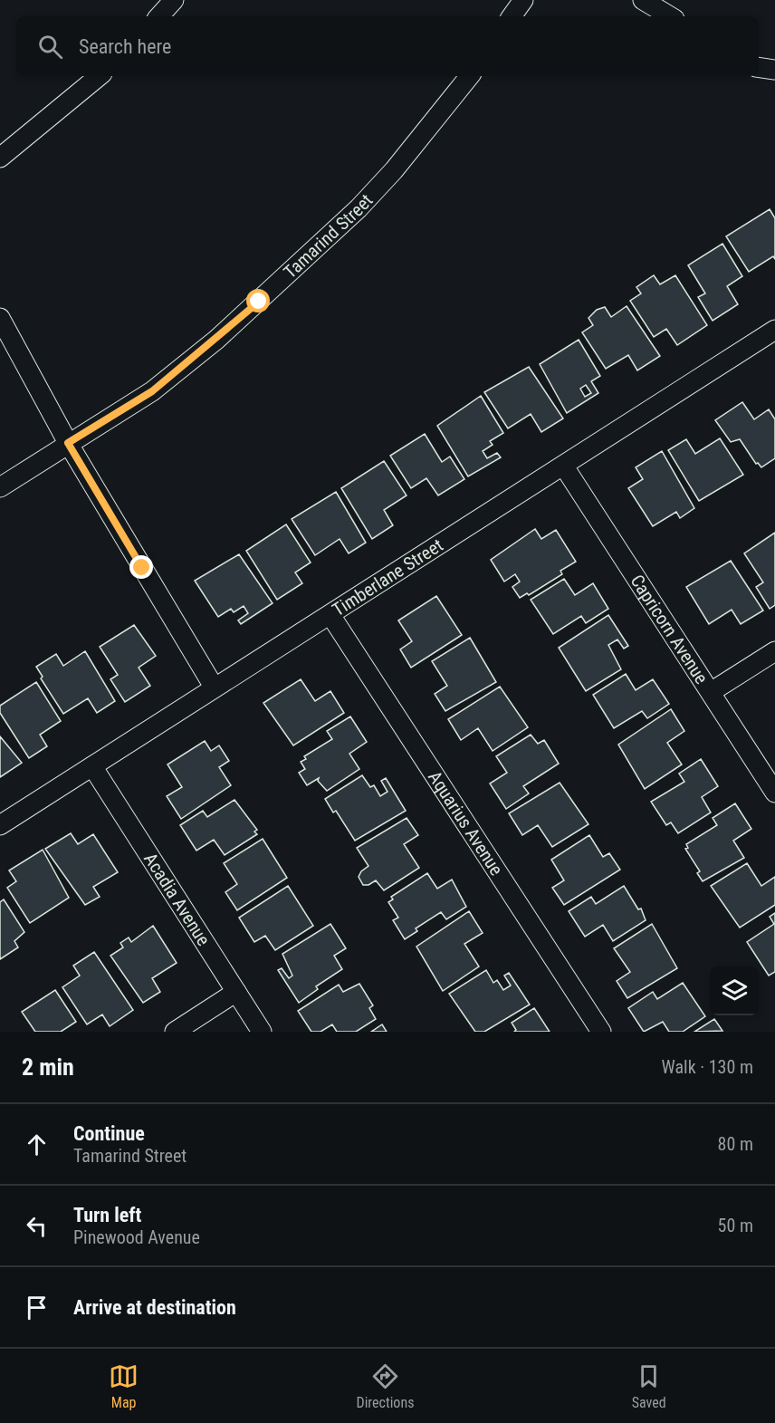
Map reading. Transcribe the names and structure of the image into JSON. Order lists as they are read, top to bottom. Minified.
{"streets":{"street":["Tamarind Street","Timberlane Street","Capricorn Avenue","Aquarius Avenue","Acadia Avenue"]},"crossings":[["Timberlane Street","Capricorn Avenue"],["Timberlane Street","Aquarius Avenue"],["Timberlane Street","Acadia Avenue"]],"page":{"search":"Search here","heading":["2 min","Walk · 130 m"],"list":[["Continue","Tamarind Street","80 m"],["Turn left","Pinewood Avenue","50 m"],"Arrive at destination"],"nav":["Map","Directions","Saved"]}}
